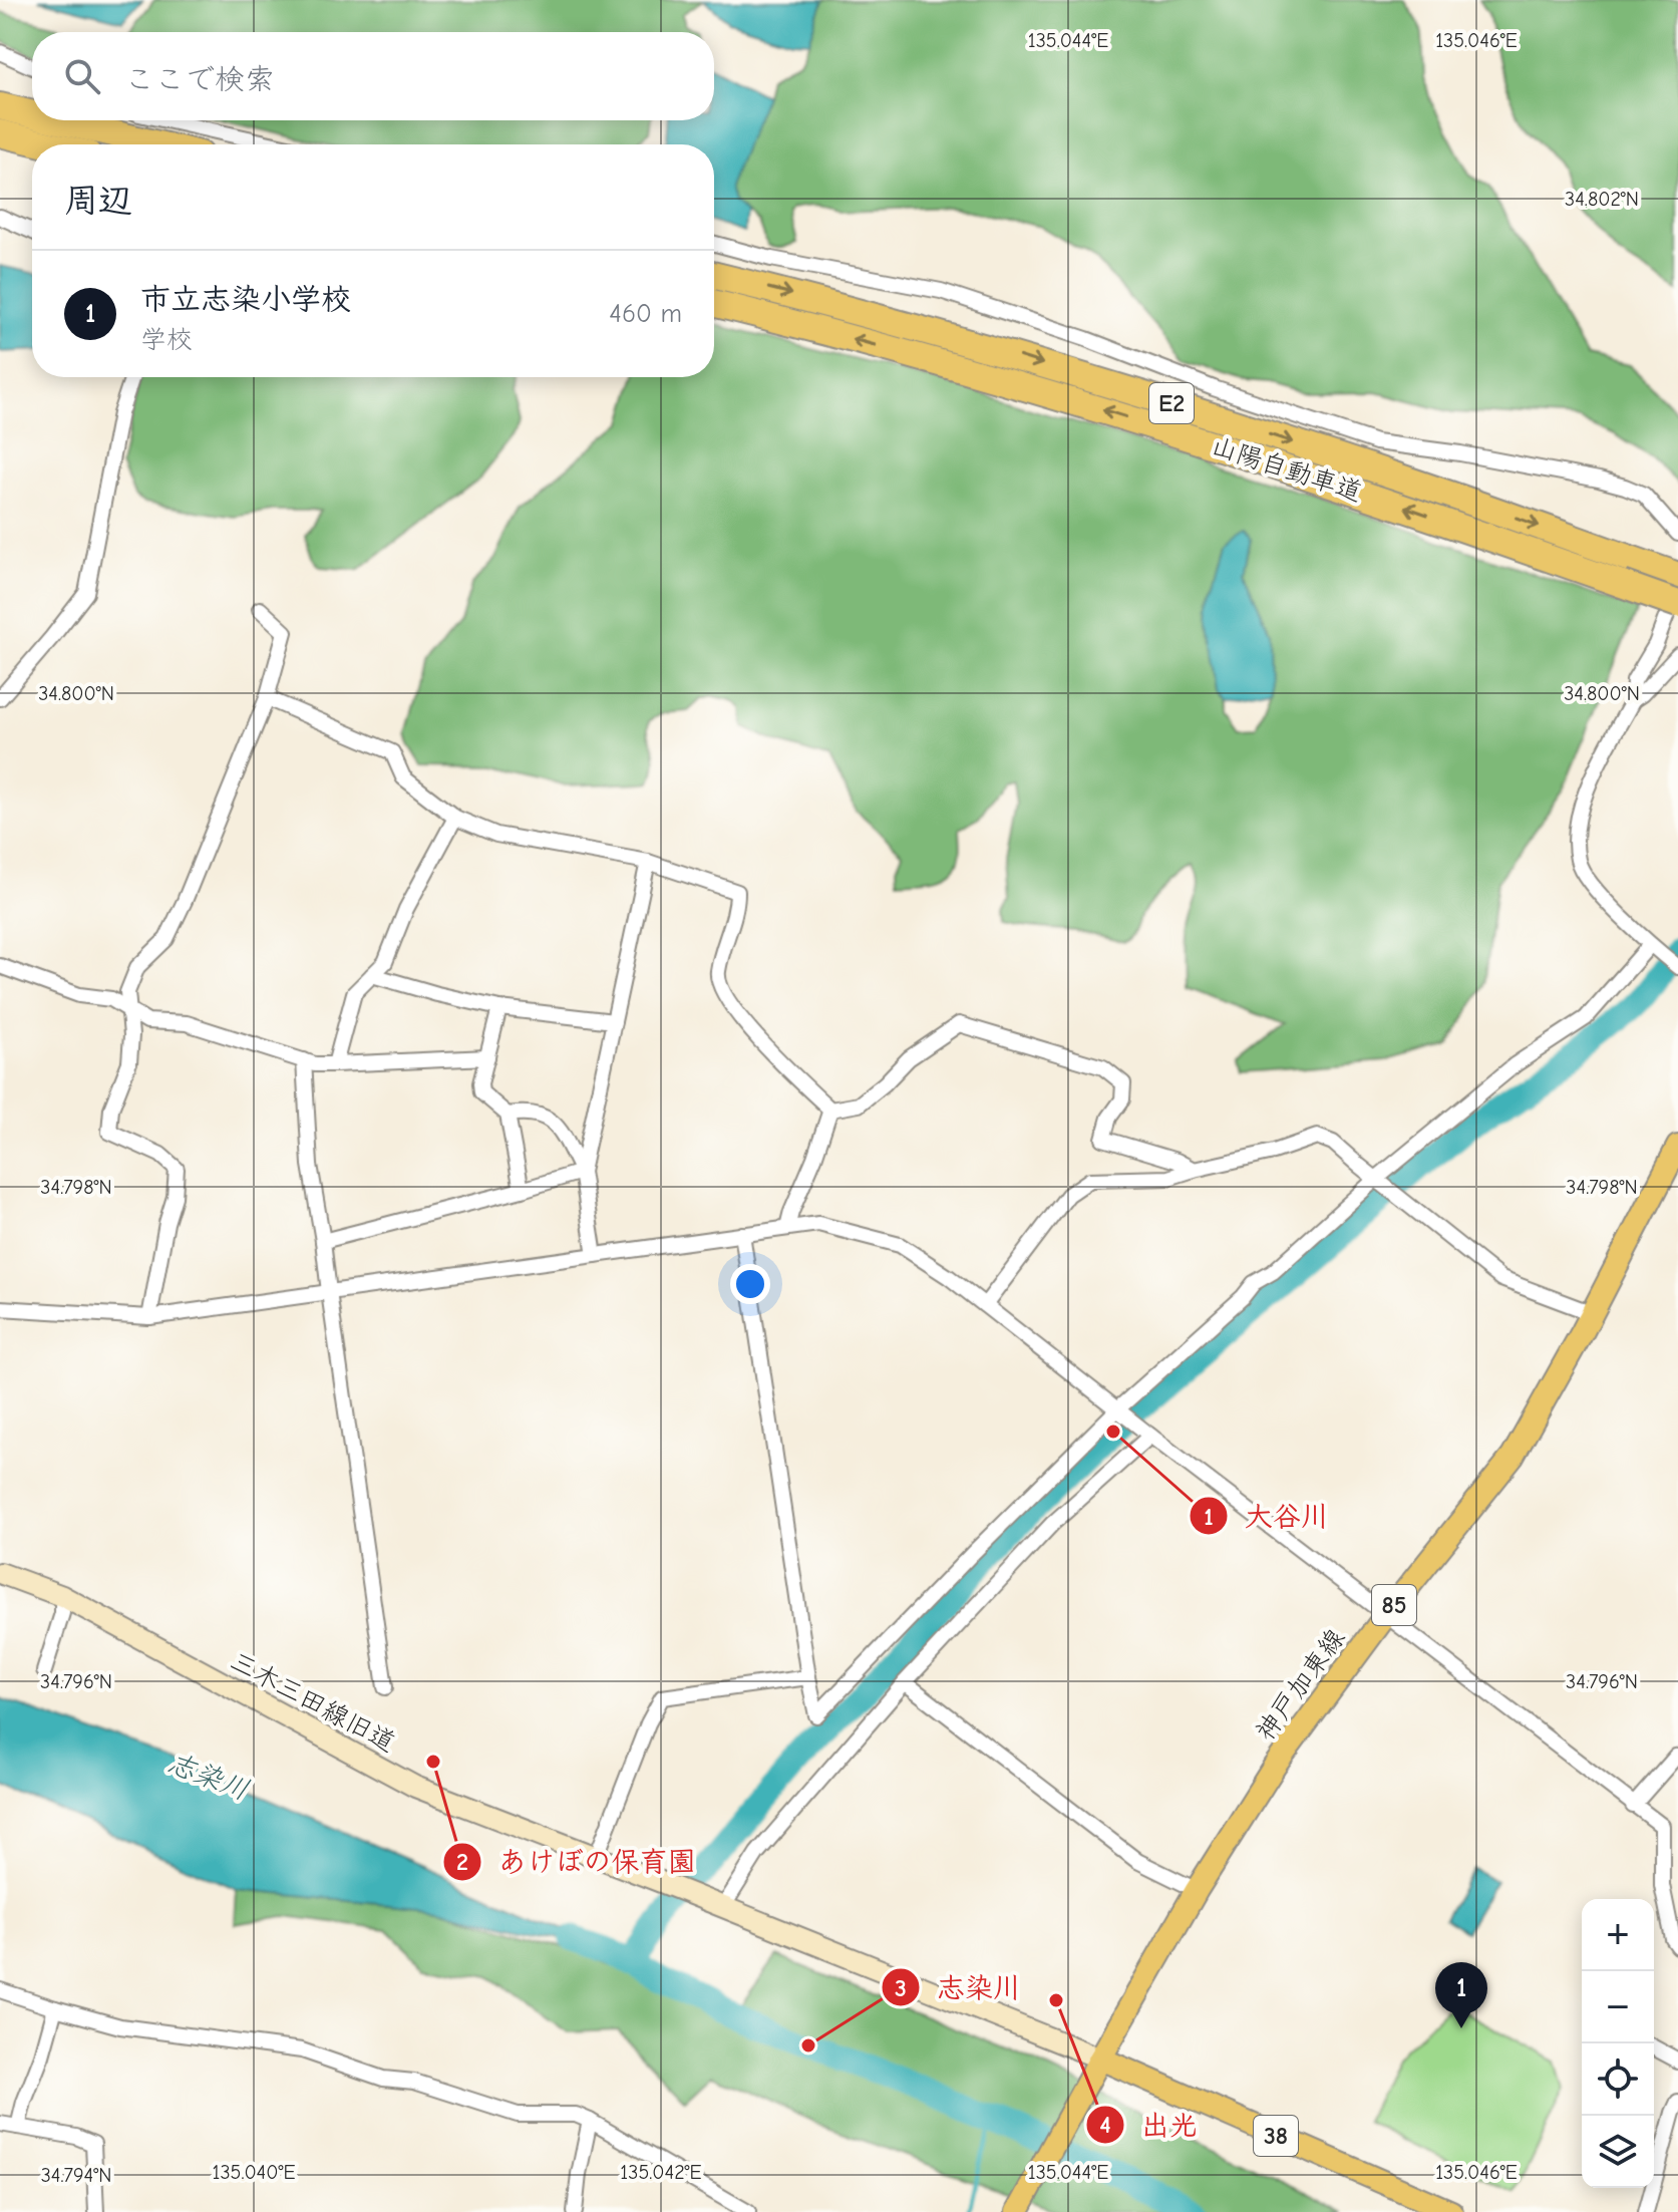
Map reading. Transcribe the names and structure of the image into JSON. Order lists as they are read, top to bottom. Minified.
{"streets":{"highway":["E2","山陽自動車道"],"main road":["85","神戸加東線","38"],"street":["三木三田線旧道"]},"crossings":[["神戸加東線","三木三田線旧道"],["神戸加東線","38"],["三木三田線旧道","38"]],"water":["志染川"],"places":["大谷川","あけぼの保育園","出光","志染川"],"page":{"search":"ここで検索","heading":"周辺","list":[{"mark":"1","name":"市立志染小学校","note":"学校","value":"460 m"}],"map_buttons":["+","−"],"pins":"1"},"coordinates":["135.044°E","135.046°E","34.802°N","34.800°N","34.798°N","34.796°N","135.040°E","135.042°E","34.794°N"]}
